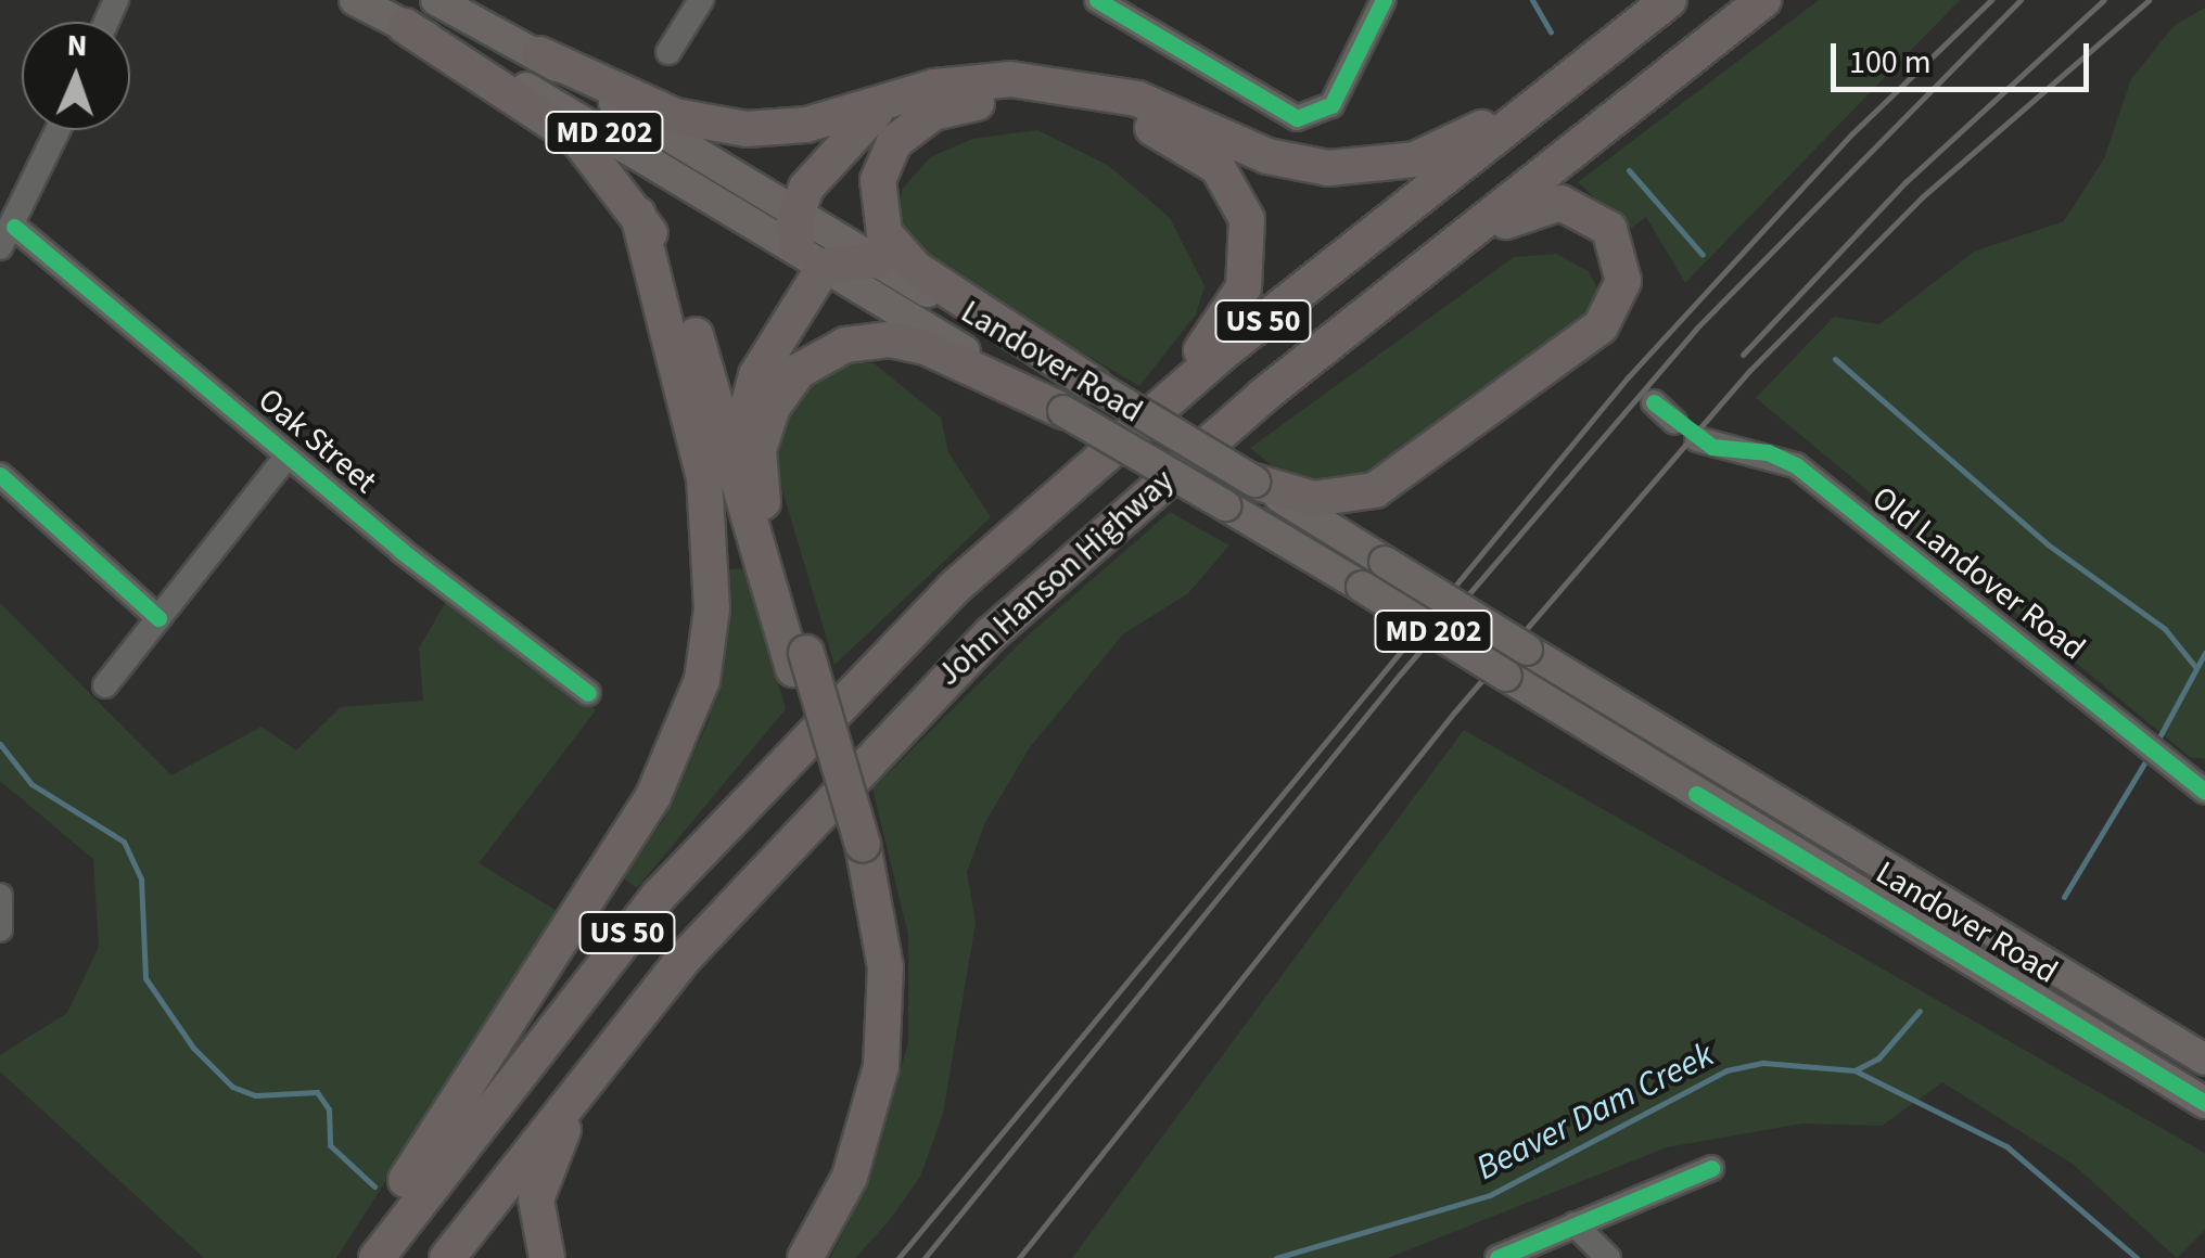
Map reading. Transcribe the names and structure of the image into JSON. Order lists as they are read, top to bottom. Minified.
{"streets":{"highway":["US 50","John Hanson Highway"],"main road":["MD 202","Landover Road"],"street":["Oak Street","Old Landover Road"]},"water":["Beaver Dam Creek"],"scale_bar":"100 m","north":"top"}
